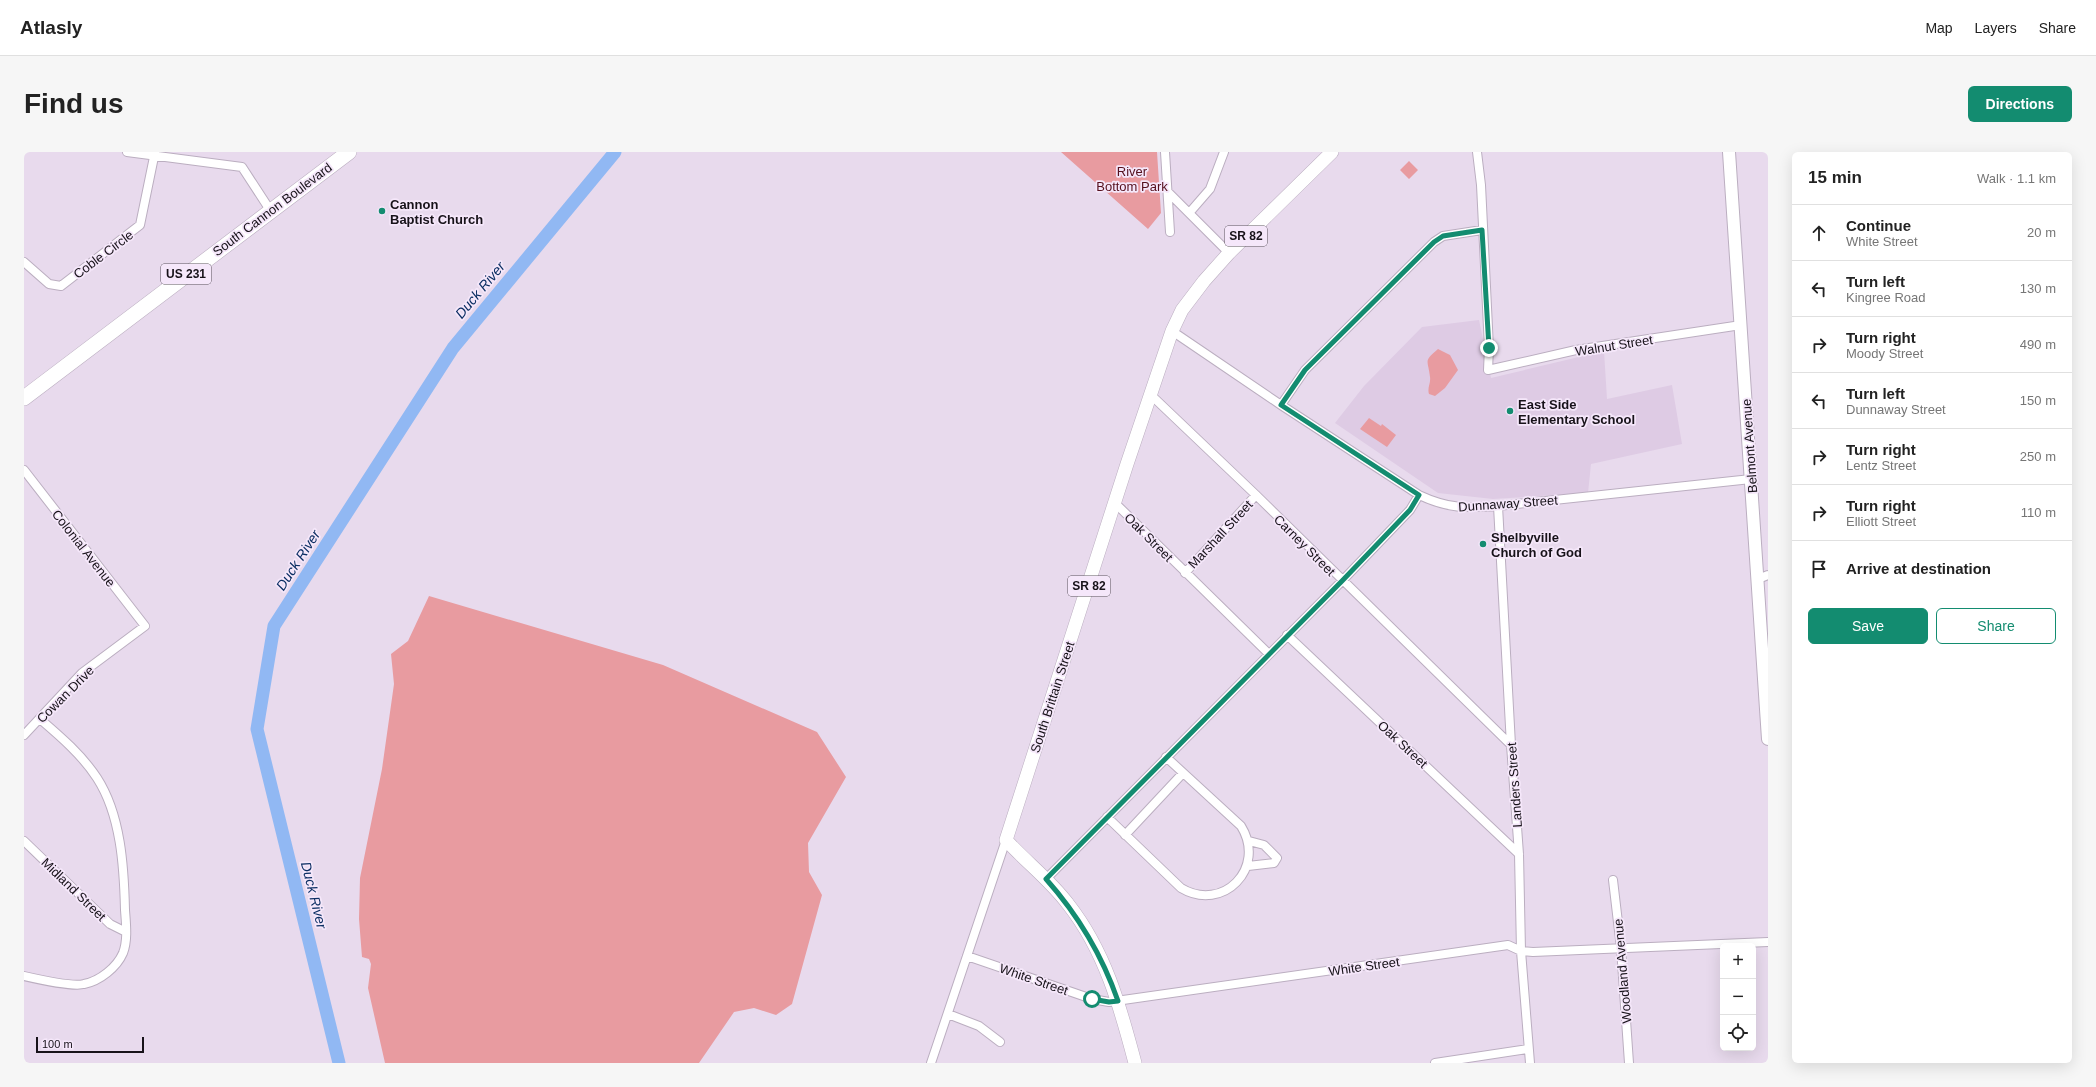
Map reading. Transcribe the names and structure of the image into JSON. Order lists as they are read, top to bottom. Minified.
{"streets":{"highway":["South Cannon Boulevard","US 231"],"main road":["SR 82","Belmont Avenue","South Brittain Street"],"street":["Coble Circle","Walnut Street","Dunnaway Street","Marshall Street","Oak Street","Carney Street","Colonial Avenue","Cowan Drive","Landers Street","Midland Street","White Street","Woodland Avenue"]},"crossings":[["SR 82","Dunnaway Street"],["SR 82","South Brittain Street"],["Walnut Street","Belmont Avenue"],["Belmont Avenue","Dunnaway Street"],["Dunnaway Street","South Brittain Street"],["Dunnaway Street","Landers Street"],["Marshall Street","Oak Street"],["Marshall Street","Carney Street"],["Oak Street","South Brittain Street"],["Oak Street","Landers Street"],["Carney Street","South Brittain Street"],["Carney Street","Landers Street"],["Colonial Avenue","Cowan Drive"],["South Brittain Street","White Street"],["Landers Street","White Street"],["White Street","Woodland Avenue"]],"water":["Duck River"],"parks":["River Bottom Park"],"places":["Cannon Baptist Church","East Side Elementary School","Shelbyville Church of God"],"scale_bar":"100 m","page":{"header":"Atlasly","nav":["Map","Layers","Share"],"buttons":["Directions",["Save","Share"]],"title":"Find us","heading":["15 min","Walk · 1.1 km"],"list":[["Continue","White Street","20 m"],["Turn left","Kingree Road","130 m"],["Turn right","Moody Street","490 m"],["Turn left","Dunnaway Street","150 m"],["Turn right","Lentz Street","250 m"],["Turn right","Elliott Street","110 m"],"Arrive at destination"],"map_buttons":["+","−"],"scale":"100 m"}}
